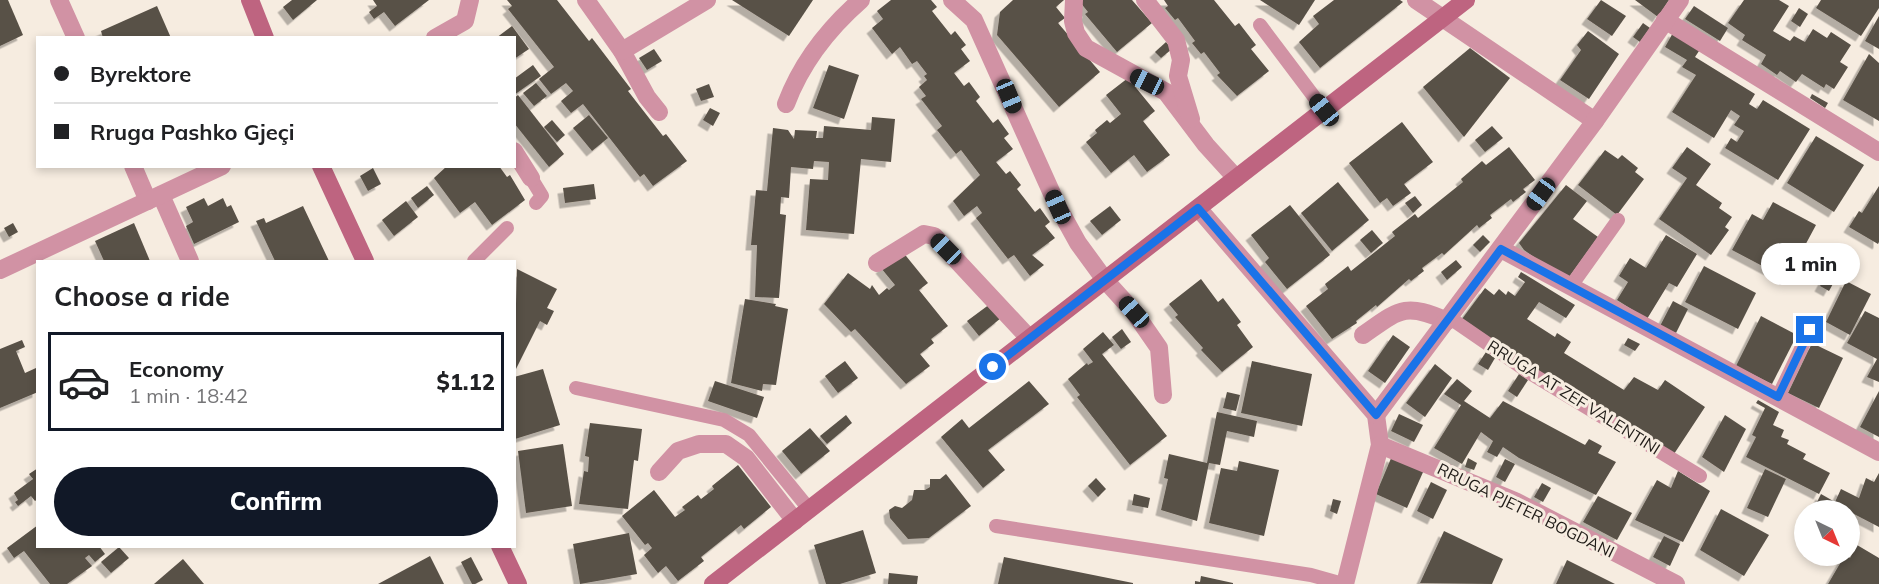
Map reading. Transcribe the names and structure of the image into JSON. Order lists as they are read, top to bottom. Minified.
{"streets":{"street":["RRUGA AT ZEF VALENTINI","RRUGA PJETER BOGDANI"]},"north":"bottom right","page":{"banner":["Byrektore","Rruga Pashko Gjeçi"],"bubble":"1 min","heading":"Choose a ride","list":[{"name":"Economy","note":"1 min · 18:42","value":"$1.12"}],"buttons":"Confirm"}}
